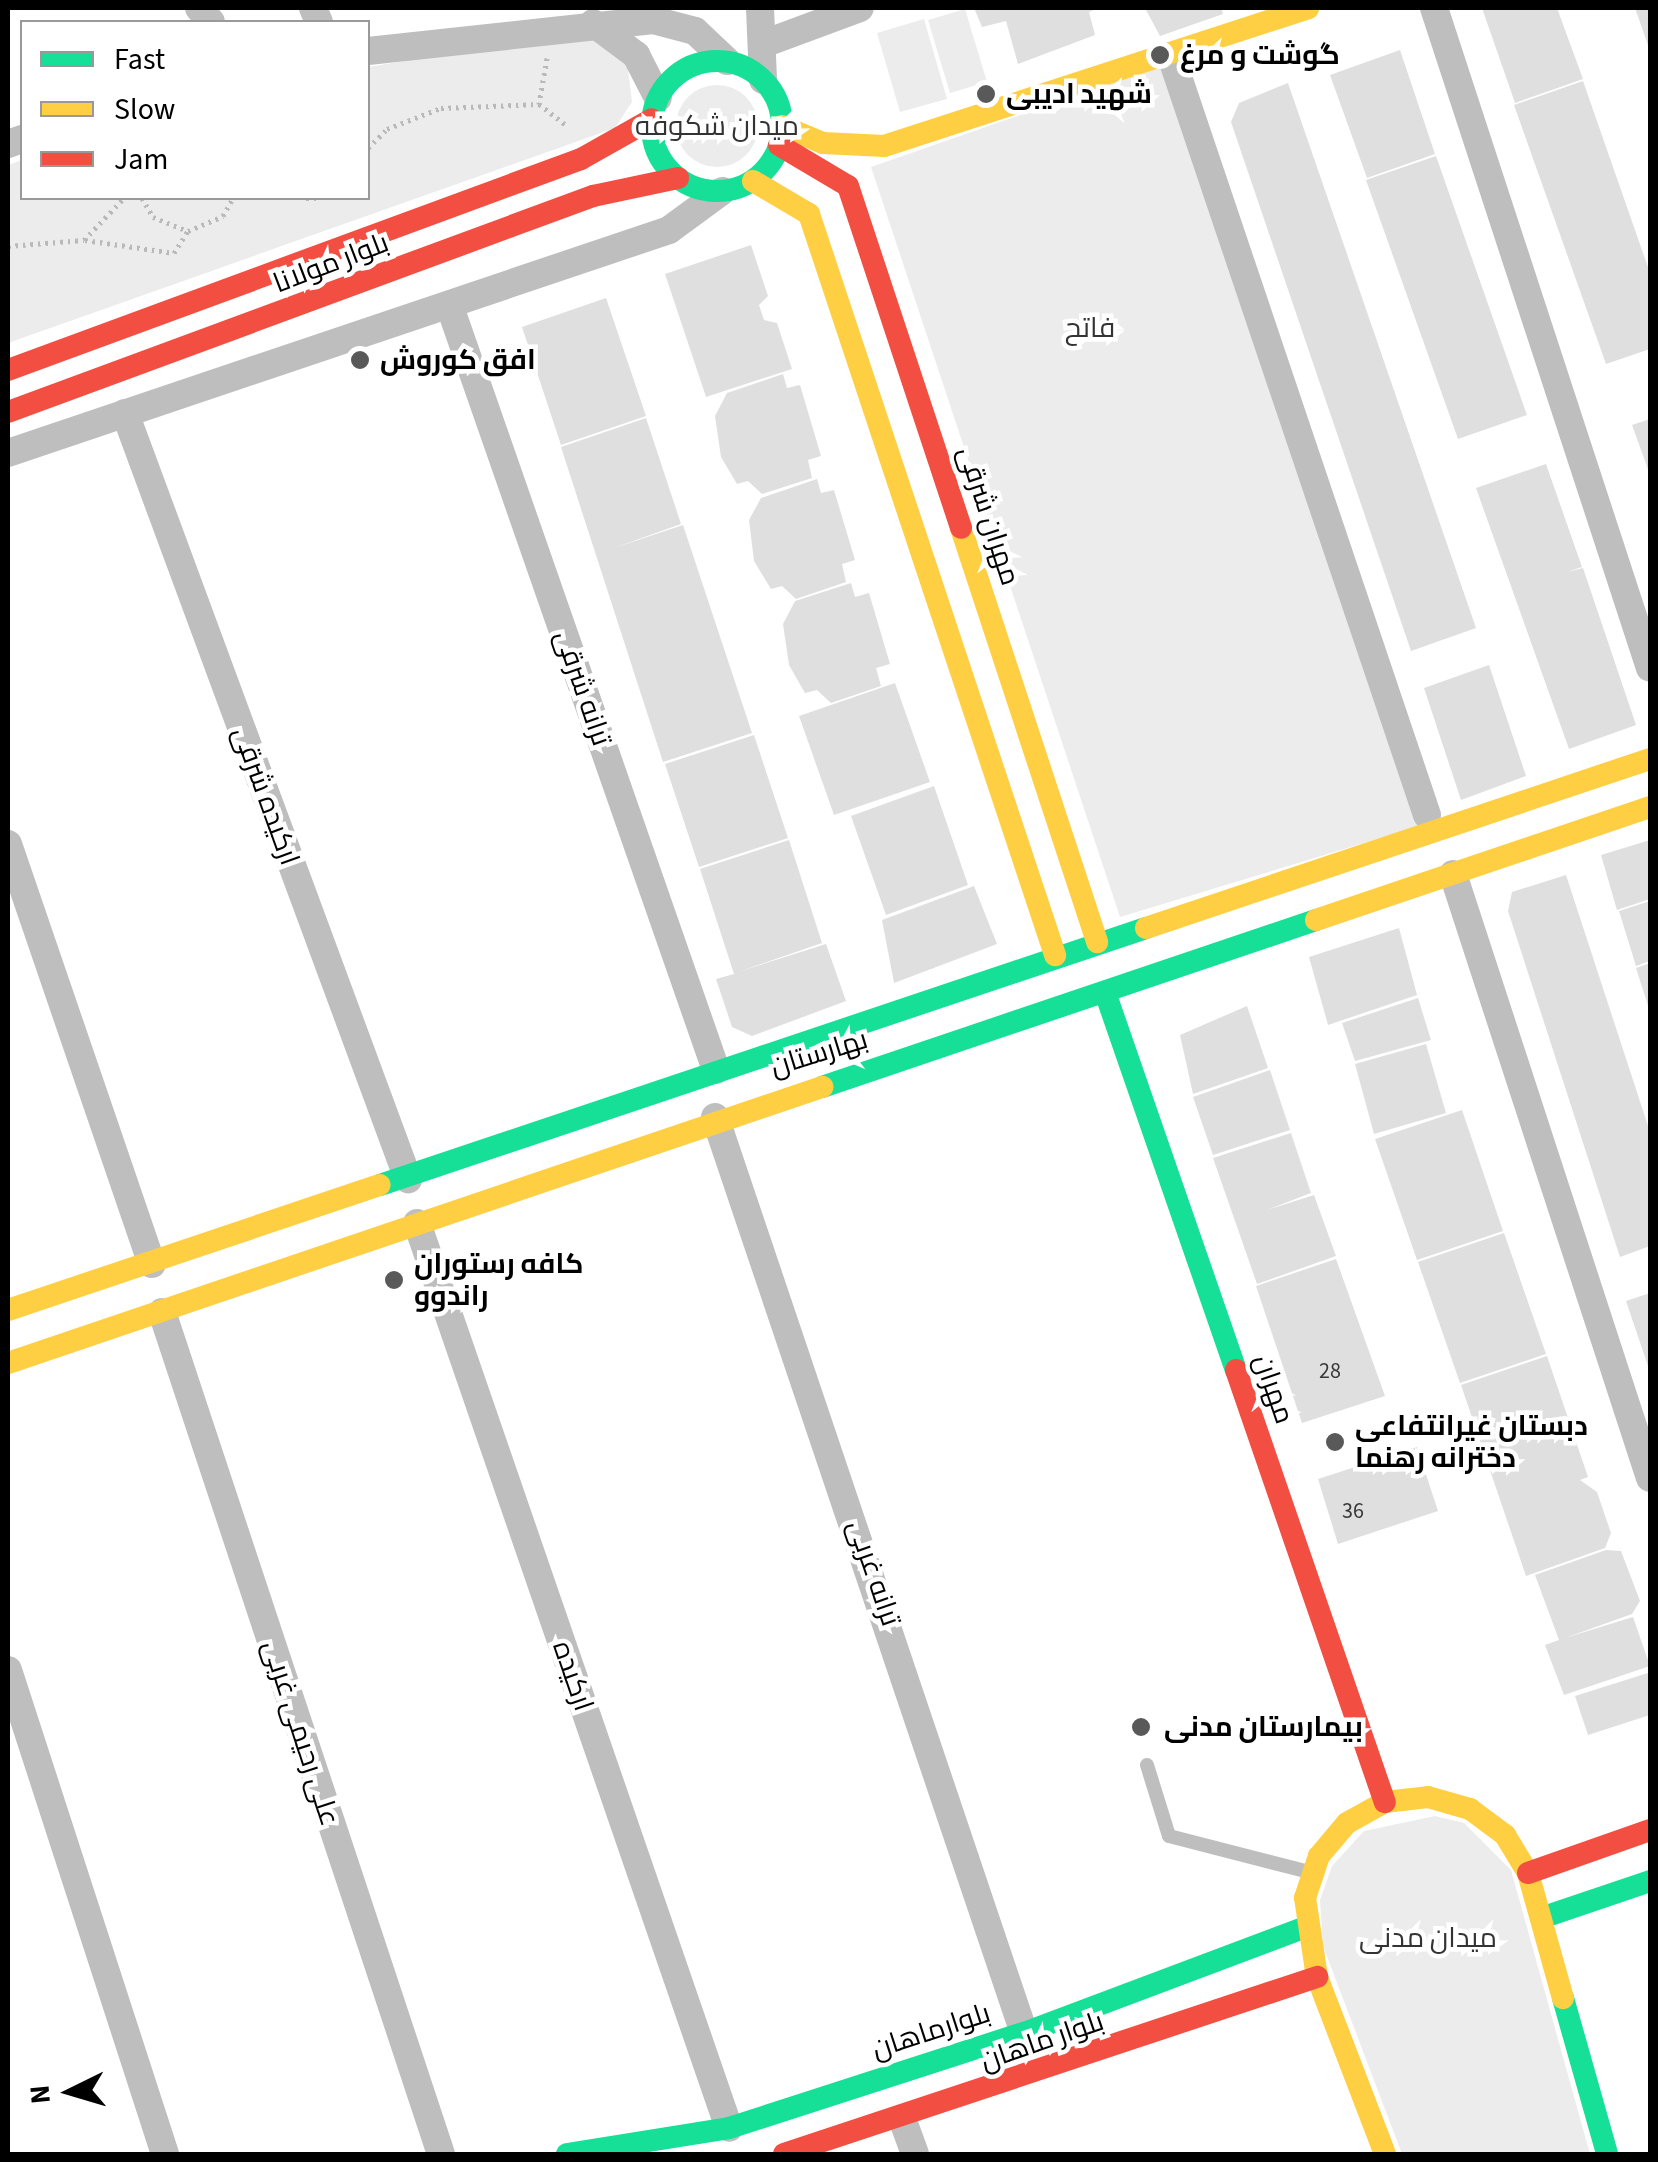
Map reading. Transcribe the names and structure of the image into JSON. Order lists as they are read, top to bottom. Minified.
{"streets":{"main road":["بلوار مولانا","مهران شرقی","بهارستان","مهران","بلوارماهان","بلوار ماهان"],"street":["ترانه شرقی","ارکیده شرقی","ترانه غربی","ارکیده","علی رحیمی غربی"]},"crossings":[["بلوار مولانا","مهران شرقی"],["مهران شرقی","بهارستان"],["ترانه شرقی","بهارستان"],["ارکیده شرقی","بهارستان"],["بهارستان","مهران"],["بهارستان","ترانه غربی"],["بهارستان","ارکیده"],["بهارستان","علی رحیمی غربی"],["ترانه غربی","بلوارماهان"],["ارکیده","بلوارماهان"]],"parks":["میدان شکوفه","فاتح","میدان مدنی"],"places":["گوشت و مرغ","شهید ادیبی","افق کوروش","کافه رستوران راندوو","دبستان غیرانتفاعی دخترانه رهنما","بیمارستان مدنی"],"house_numbers":["28","36"],"legend":["Fast","Slow","Jam"],"north":"left"}
